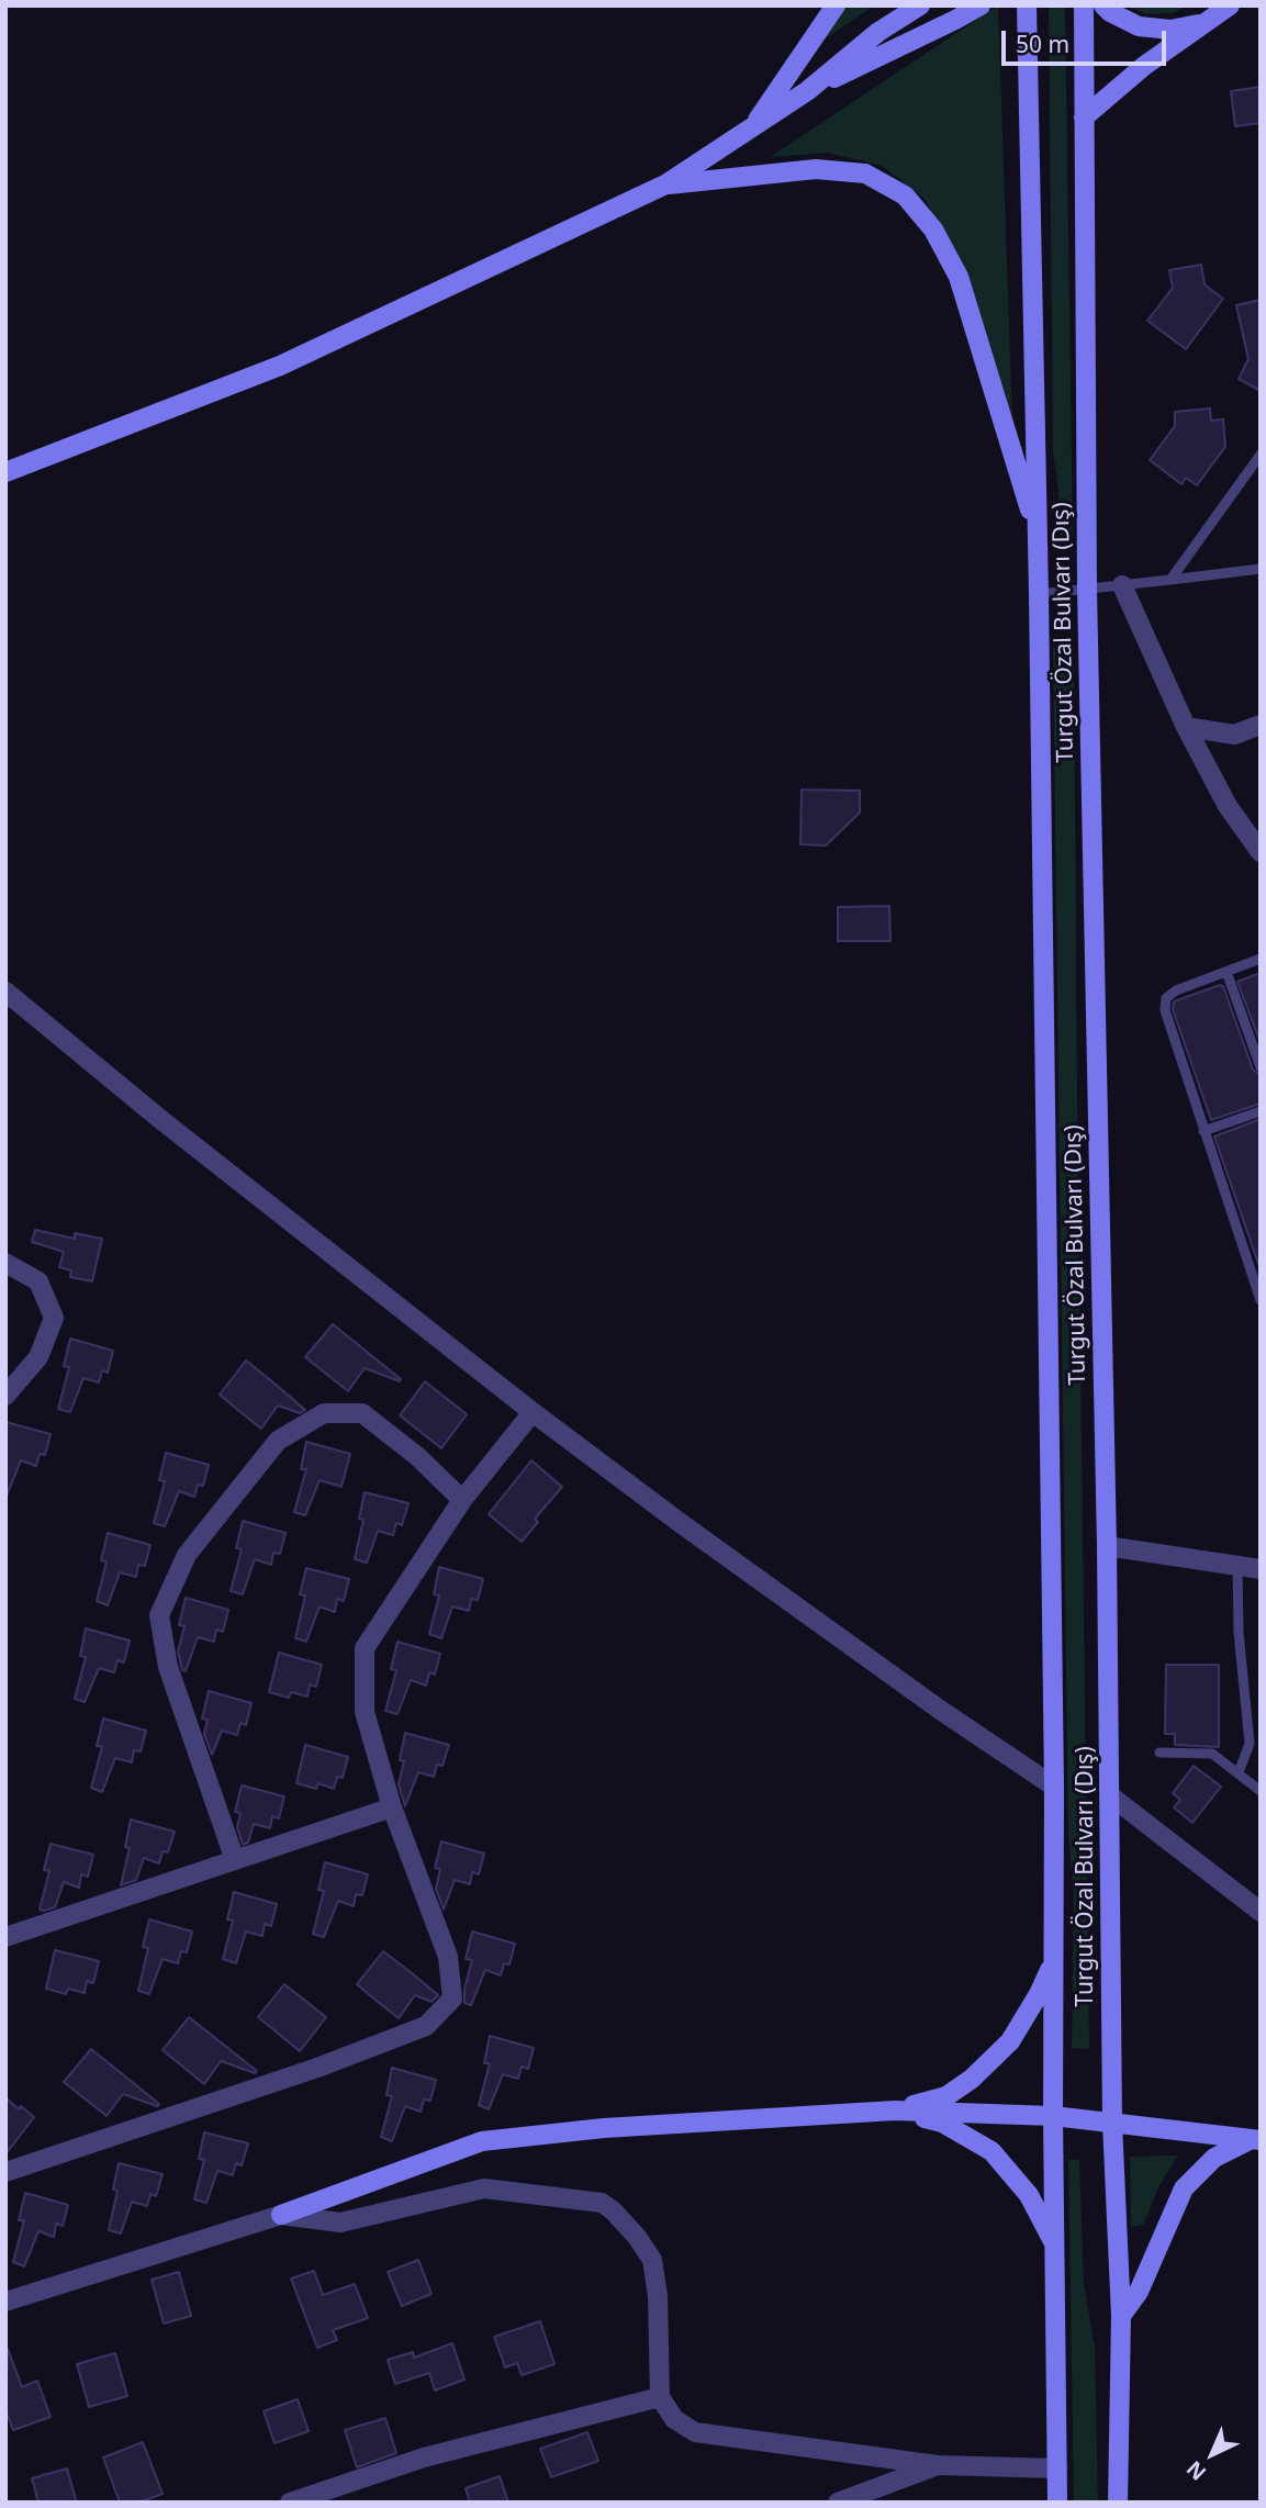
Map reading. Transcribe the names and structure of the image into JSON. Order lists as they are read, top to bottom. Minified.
{"streets":{"main road":["Turgut Özal Bulvarı (Dış)"]},"scale_bar":"50 m","north":"bottom left"}
